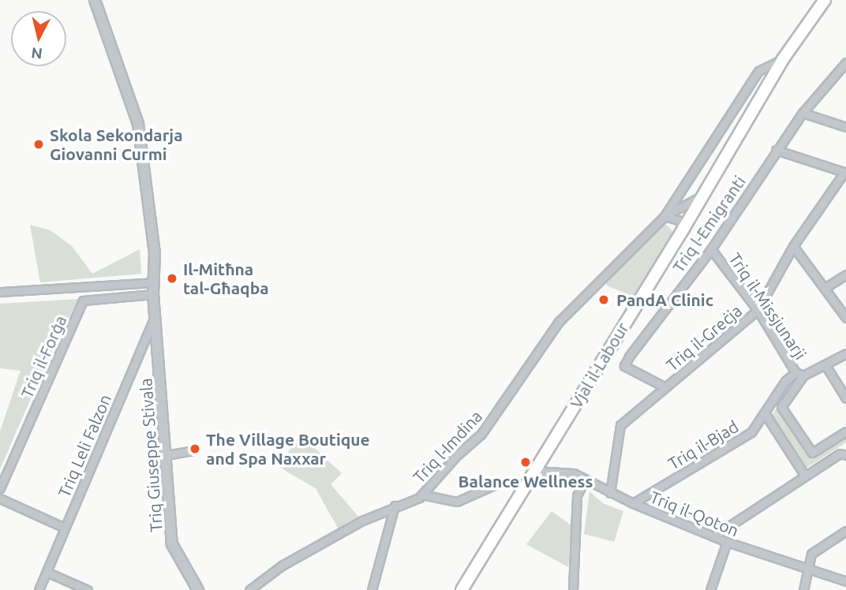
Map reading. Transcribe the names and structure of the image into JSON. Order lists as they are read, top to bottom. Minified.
{"streets":{"main road":["Vjal il-Labour"],"street":["Triq l-Emigranti","Triq il-Missjunarji","Triq il-Greċja","Triq il-Forġa","Triq il-Bjad","Triq Leli Falzon","Triq l-Imdina","Triq Giuseppe Stivala","Triq il-Qoton"]},"crossings":[["Triq l-Emigranti","Triq il-Missjunarji"],["Triq l-Emigranti","Triq il-Greċja"],["Triq il-Missjunarji","Triq il-Greċja"],["Triq il-Missjunarji","Triq il-Bjad"],["Triq il-Greċja","Triq il-Qoton"],["Triq il-Forġa","Triq Giuseppe Stivala"],["Vjal il-Labour","Triq l-Imdina"],["Vjal il-Labour","Triq il-Qoton"],["Triq il-Bjad","Triq il-Qoton"],["Triq Leli Falzon","Triq Giuseppe Stivala"]],"places":["Skola Sekondarja Giovanni Curmi","Il-Mitħna tal-Għaqba","PandA Clinic","The Village Boutique and Spa Naxxar","Balance Wellness"],"north":"bottom"}
